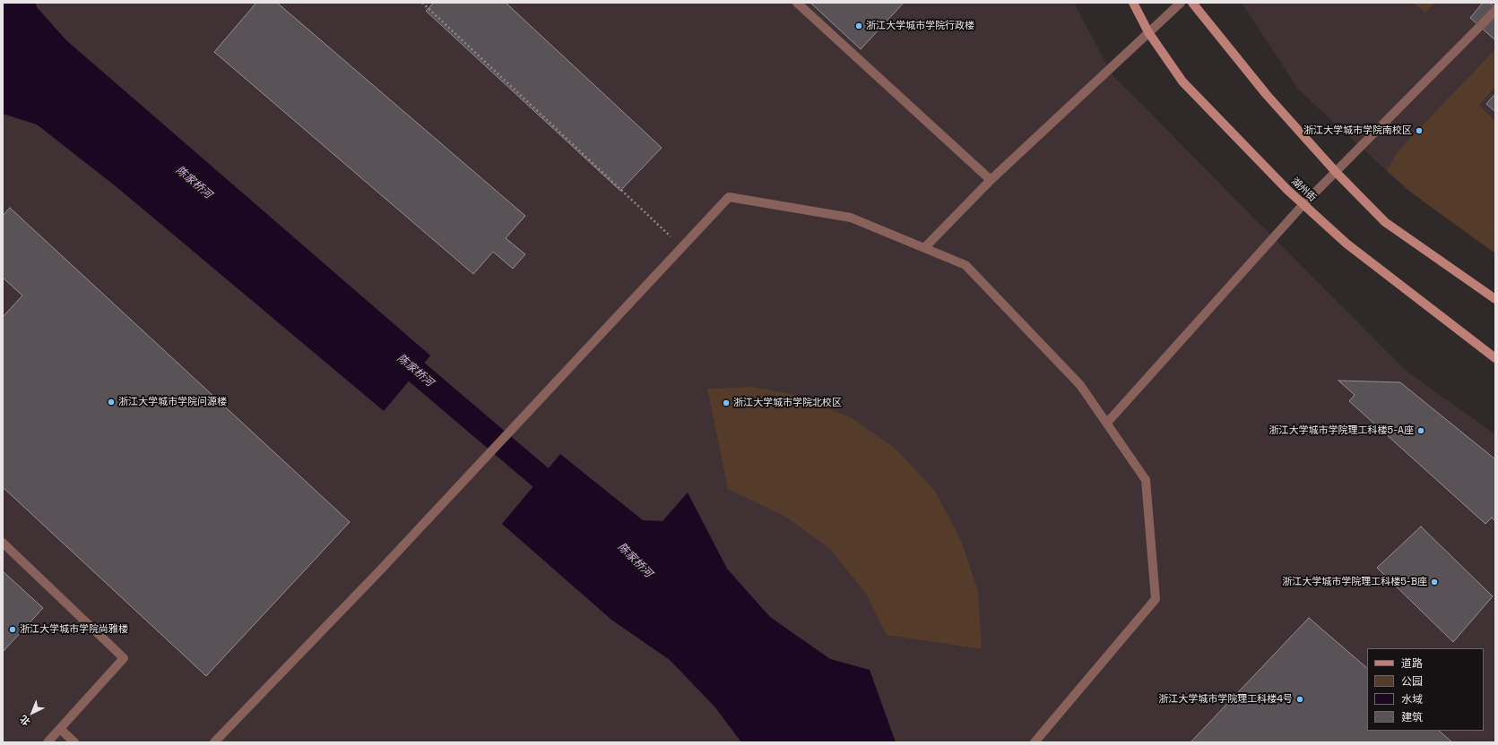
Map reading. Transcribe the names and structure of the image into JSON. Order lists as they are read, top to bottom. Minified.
{"streets":{"main road":["湖州街"]},"water":["陈家桥河"],"places":["浙江大学城市学院行政楼","浙江大学城市学院南校区","浙江大学城市学院问源楼","浙江大学城市学院北校区","浙江大学城市学院理工科楼5-A座","浙江大学城市学院理工科楼5-B座","浙江大学城市学院尚雅楼","浙江大学城市学院理工科楼4号"],"legend":["道路","公园","水域","建筑"],"north":"bottom left"}
